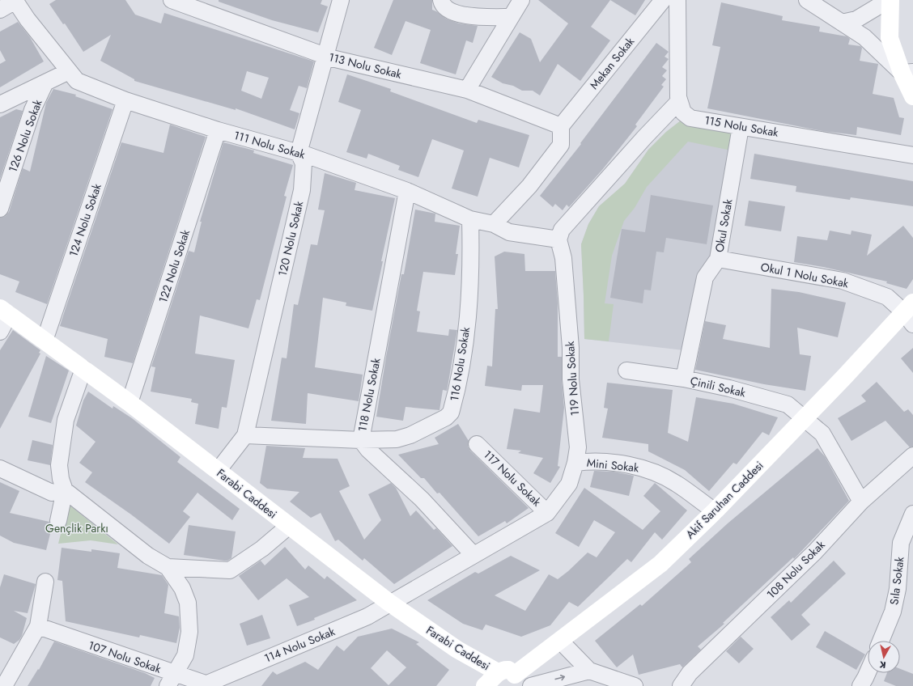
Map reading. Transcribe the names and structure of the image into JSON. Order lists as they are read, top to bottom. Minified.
{"streets":{"street":["Mekan Sokak","113 Nolu Sokak","115 Nolu Sokak","126 Nolu Sokak","111 Nolu Sokak","124 Nolu Sokak","Okul Sokak","120 Nolu Sokak","122 Nolu Sokak","Okul 1 Nolu Sokak","116 Nolu Sokak","119 Nolu Sokak","Çinili Sokak","118 Nolu Sokak","Mini Sokak","117 Nolu Sokak","Farabi Caddesi","Akif Saruhan Caddesi","108 Nolu Sokak","Sıla Sokak","114 Nolu Sokak","107 Nolu Sokak"]},"crossings":[["Mekan Sokak","113 Nolu Sokak"],["115 Nolu Sokak","Okul Sokak"],["111 Nolu Sokak","124 Nolu Sokak"],["111 Nolu Sokak","120 Nolu Sokak"],["111 Nolu Sokak","122 Nolu Sokak"],["111 Nolu Sokak","116 Nolu Sokak"],["111 Nolu Sokak","119 Nolu Sokak"],["111 Nolu Sokak","118 Nolu Sokak"],["124 Nolu Sokak","Farabi Caddesi"],["Okul Sokak","Okul 1 Nolu Sokak"],["Okul Sokak","Çinili Sokak"],["120 Nolu Sokak","116 Nolu Sokak"],["120 Nolu Sokak","Farabi Caddesi"],["122 Nolu Sokak","Farabi Caddesi"],["Okul 1 Nolu Sokak","Akif Saruhan Caddesi"],["116 Nolu Sokak","118 Nolu Sokak"],["119 Nolu Sokak","118 Nolu Sokak"],["119 Nolu Sokak","Mini Sokak"],["119 Nolu Sokak","117 Nolu Sokak"],["119 Nolu Sokak","Farabi Caddesi"],["119 Nolu Sokak","114 Nolu Sokak"],["Çinili Sokak","Akif Saruhan Caddesi"],["Çinili Sokak","108 Nolu Sokak"],["Mini Sokak","Akif Saruhan Caddesi"],["Farabi Caddesi","Akif Saruhan Caddesi"],["Farabi Caddesi","114 Nolu Sokak"],["114 Nolu Sokak","107 Nolu Sokak"]],"parks":["Gençlik Parkı"],"north":"bottom"}
